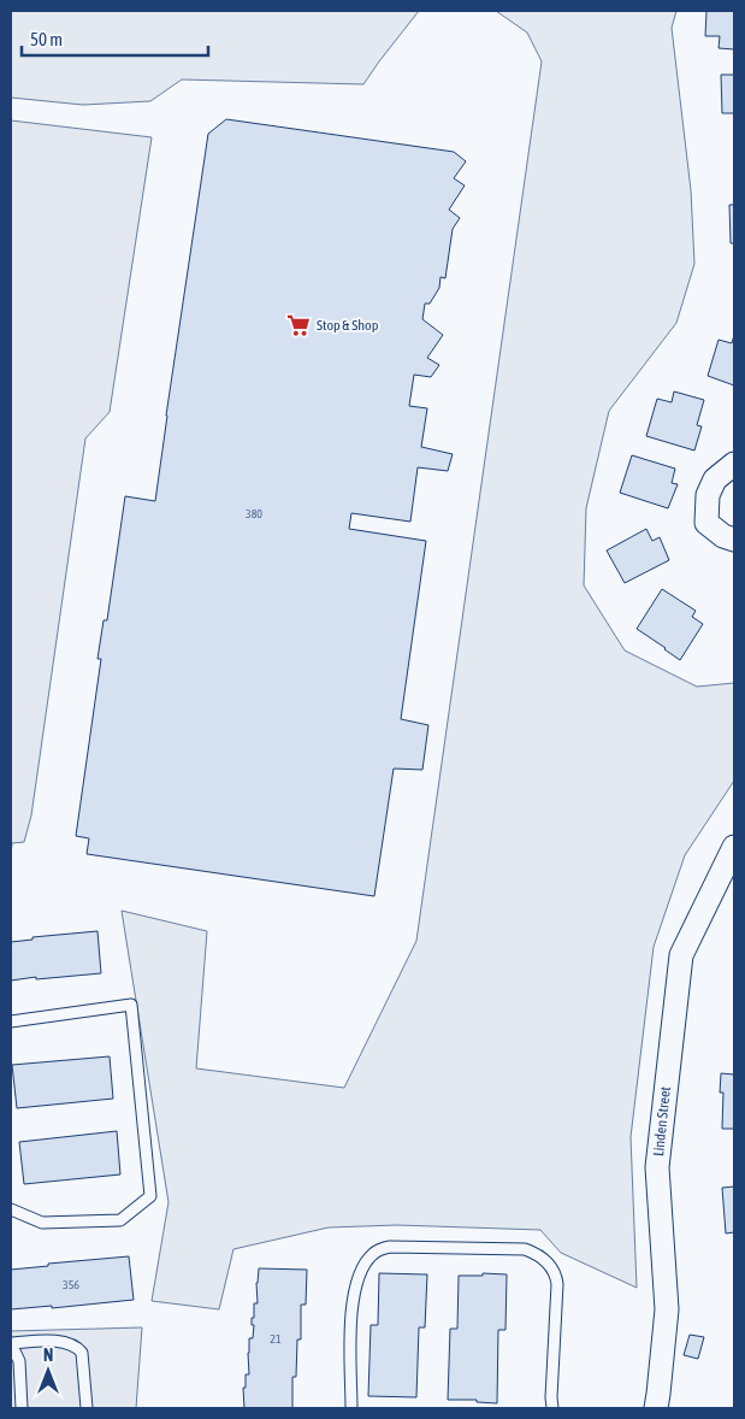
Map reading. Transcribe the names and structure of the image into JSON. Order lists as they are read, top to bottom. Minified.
{"streets":{"street":["Linden Street"]},"places":{"supermarket":["Stop & Shop"]},"house_numbers":["380","356","21"],"scale_bar":"50 m","north":"top"}
